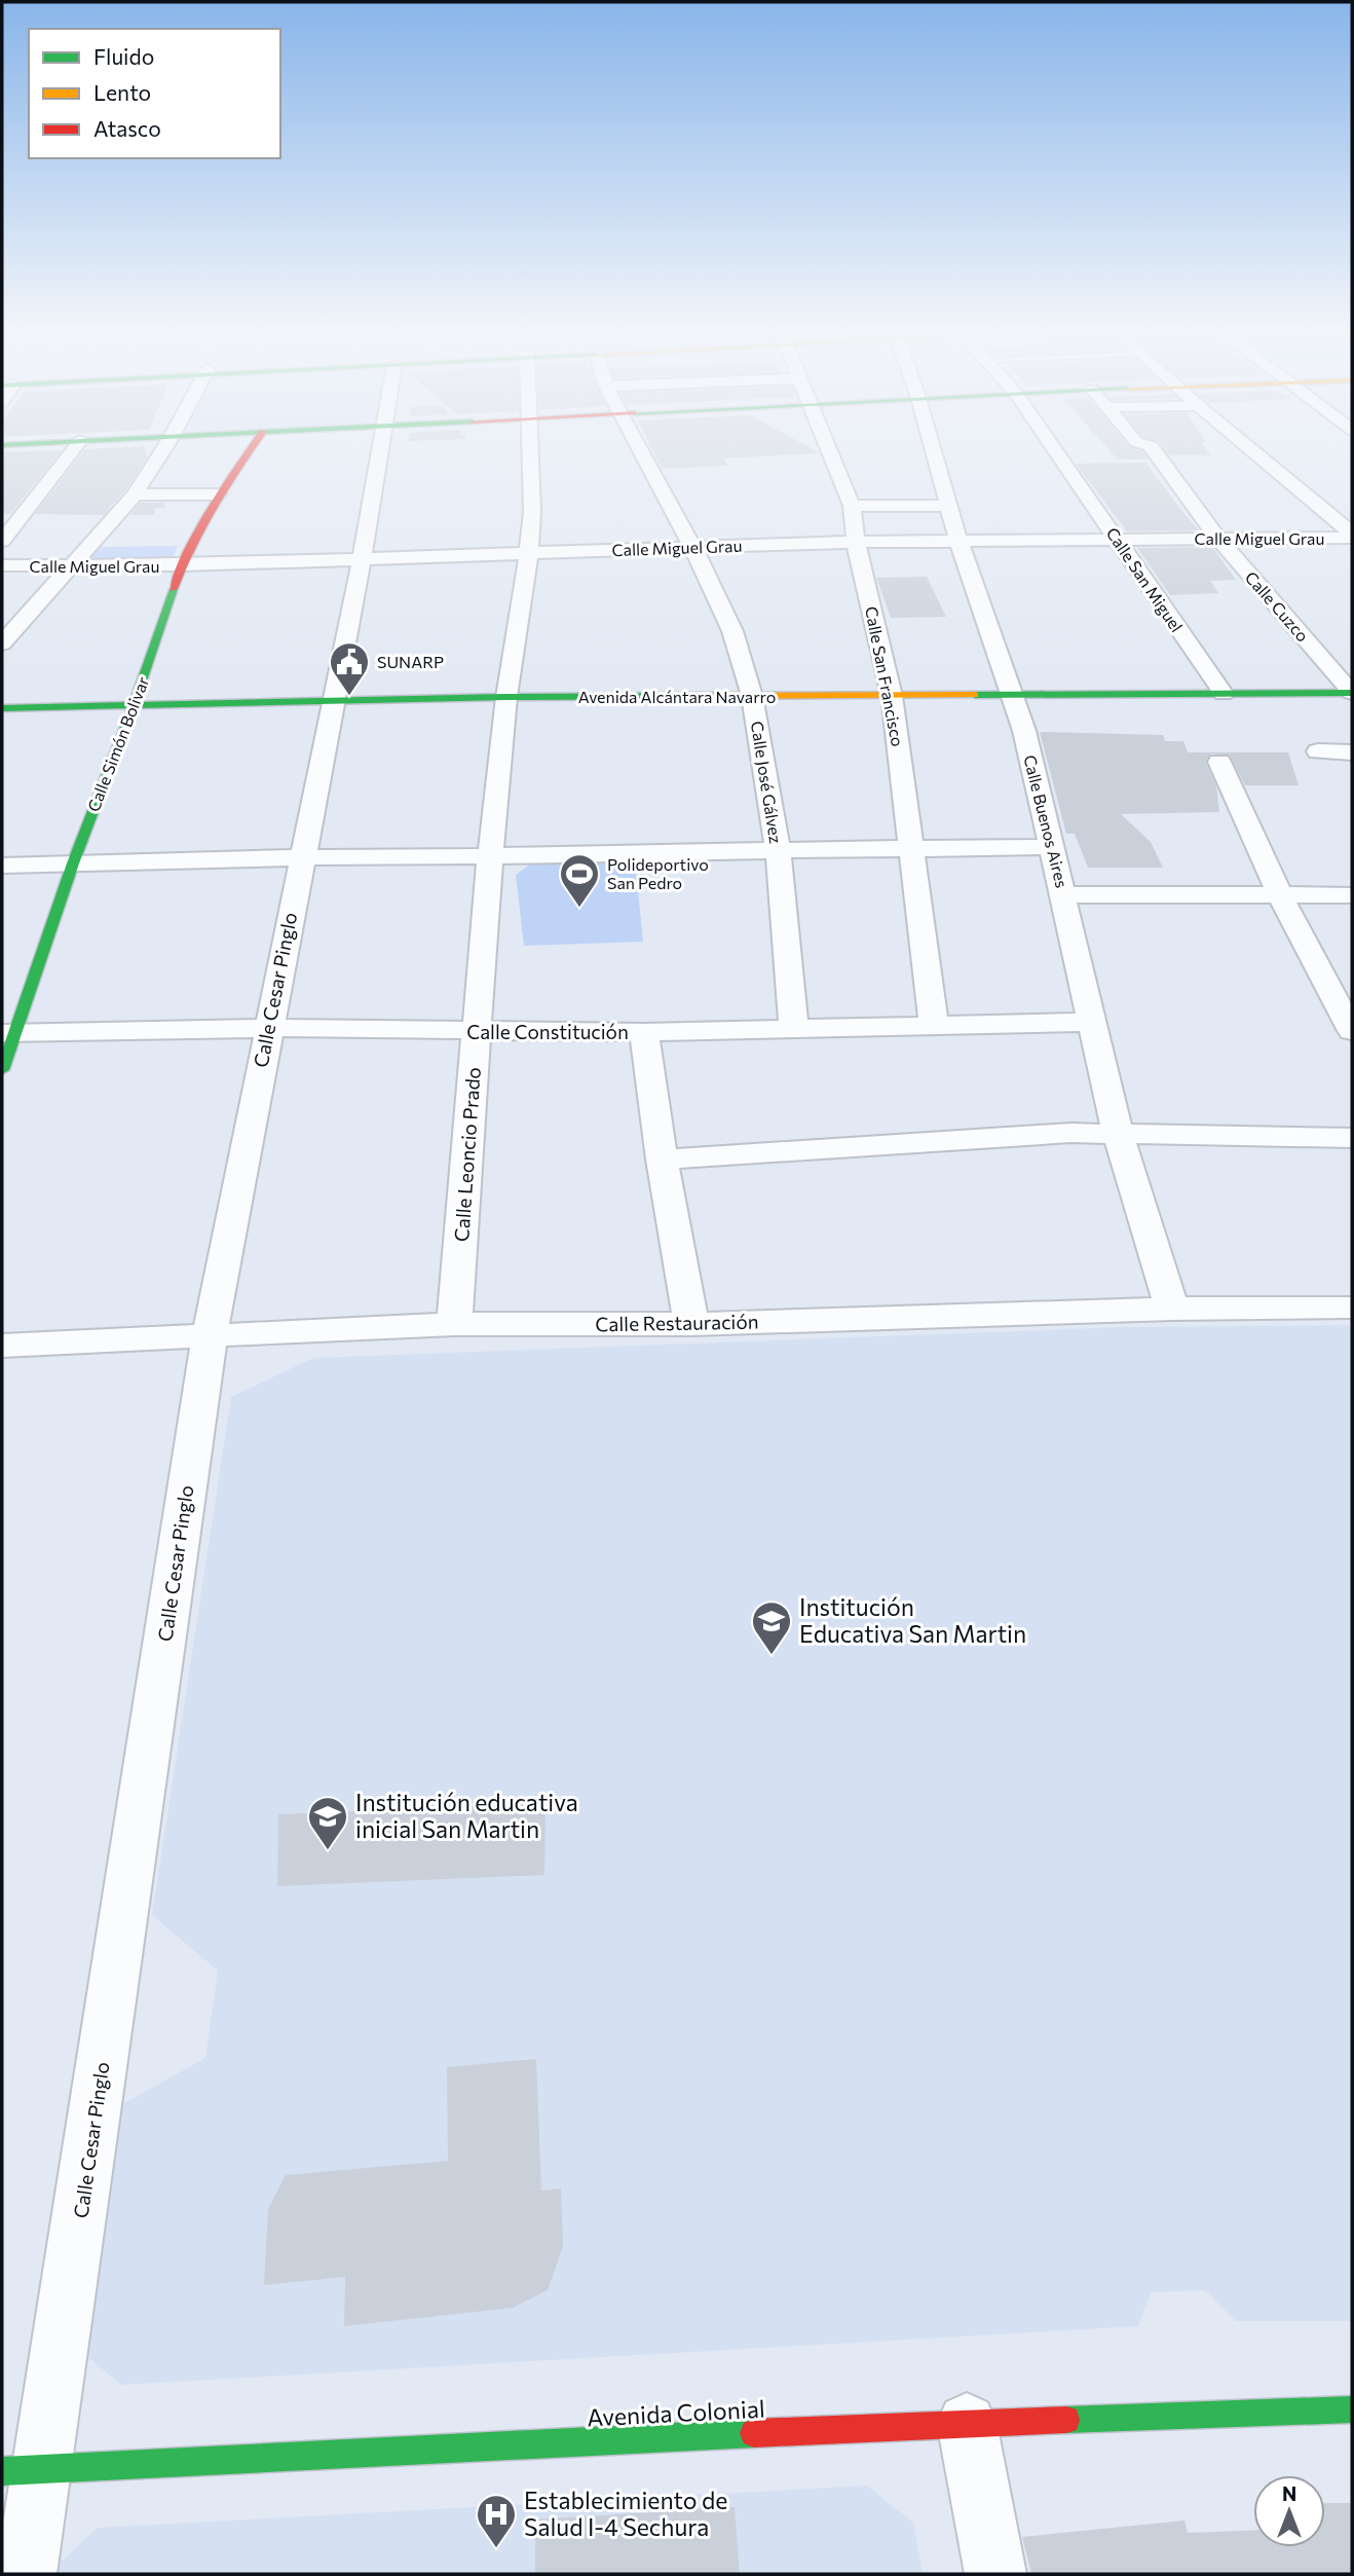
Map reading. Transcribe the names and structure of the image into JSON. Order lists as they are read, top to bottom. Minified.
{"streets":{"street":["Calle Miguel Grau","Calle San Miguel","Calle Cuzco","Calle San Francisco","Avenida Alcántara Navarro","Calle Simón Bolivar","Calle José Gálvez","Calle Buenos Aires","Calle Cesar Pinglo","Calle Constitución","Calle Leoncio Prado","Calle Restauración","Avenida Colonial"]},"crossings":[["Calle Miguel Grau","Calle San Miguel"],["Calle Miguel Grau","Calle Cuzco"],["Calle Miguel Grau","Calle San Francisco"],["Calle Miguel Grau","Calle Simón Bolivar"],["Calle Miguel Grau","Calle José Gálvez"],["Calle Miguel Grau","Calle Buenos Aires"],["Calle Miguel Grau","Calle Cesar Pinglo"],["Calle San Miguel","Avenida Alcántara Navarro"],["Calle Cuzco","Avenida Alcántara Navarro"],["Calle San Francisco","Avenida Alcántara Navarro"],["Calle San Francisco","Calle Constitución"],["Avenida Alcántara Navarro","Calle Simón Bolivar"],["Avenida Alcántara Navarro","Calle José Gálvez"],["Avenida Alcántara Navarro","Calle Buenos Aires"],["Avenida Alcántara Navarro","Calle Cesar Pinglo"],["Avenida Alcántara Navarro","Calle Leoncio Prado"],["Calle Simón Bolivar","Calle Constitución"],["Calle José Gálvez","Calle Constitución"],["Calle Buenos Aires","Calle Constitución"],["Calle Buenos Aires","Calle Restauración"],["Calle Cesar Pinglo","Calle Constitución"],["Calle Cesar Pinglo","Calle Restauración"],["Calle Cesar Pinglo","Avenida Colonial"],["Calle Constitución","Calle Leoncio Prado"],["Calle Leoncio Prado","Calle Restauración"]],"places":{"public building":["SUNARP"],"sports":["Polideportivo San Pedro"],"school or university":["Institución Educativa San Martin","Institución educativa inicial San Martin"],"hospital":["Establecimiento de Salud I-4 Sechura"]},"legend":["Fluido","Lento","Atasco"],"north":"top"}
